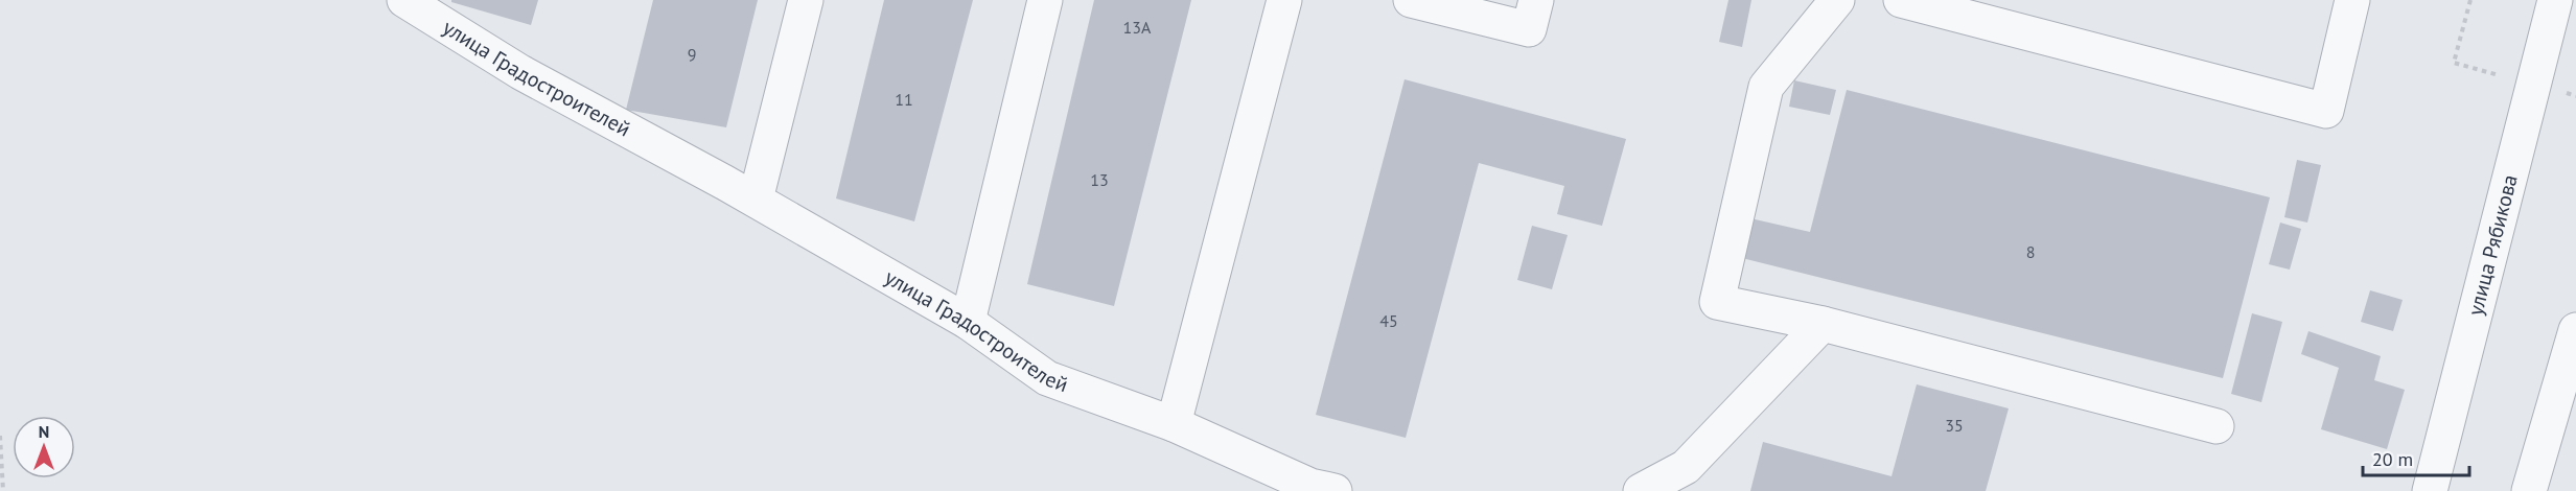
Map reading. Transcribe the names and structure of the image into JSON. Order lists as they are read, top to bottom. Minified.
{"streets":{"street":["улица Градостроителей","улица Рябикова"]},"house_numbers":["13А","9","11","13","8","45","35"],"scale_bar":"20 m","north":"top"}
